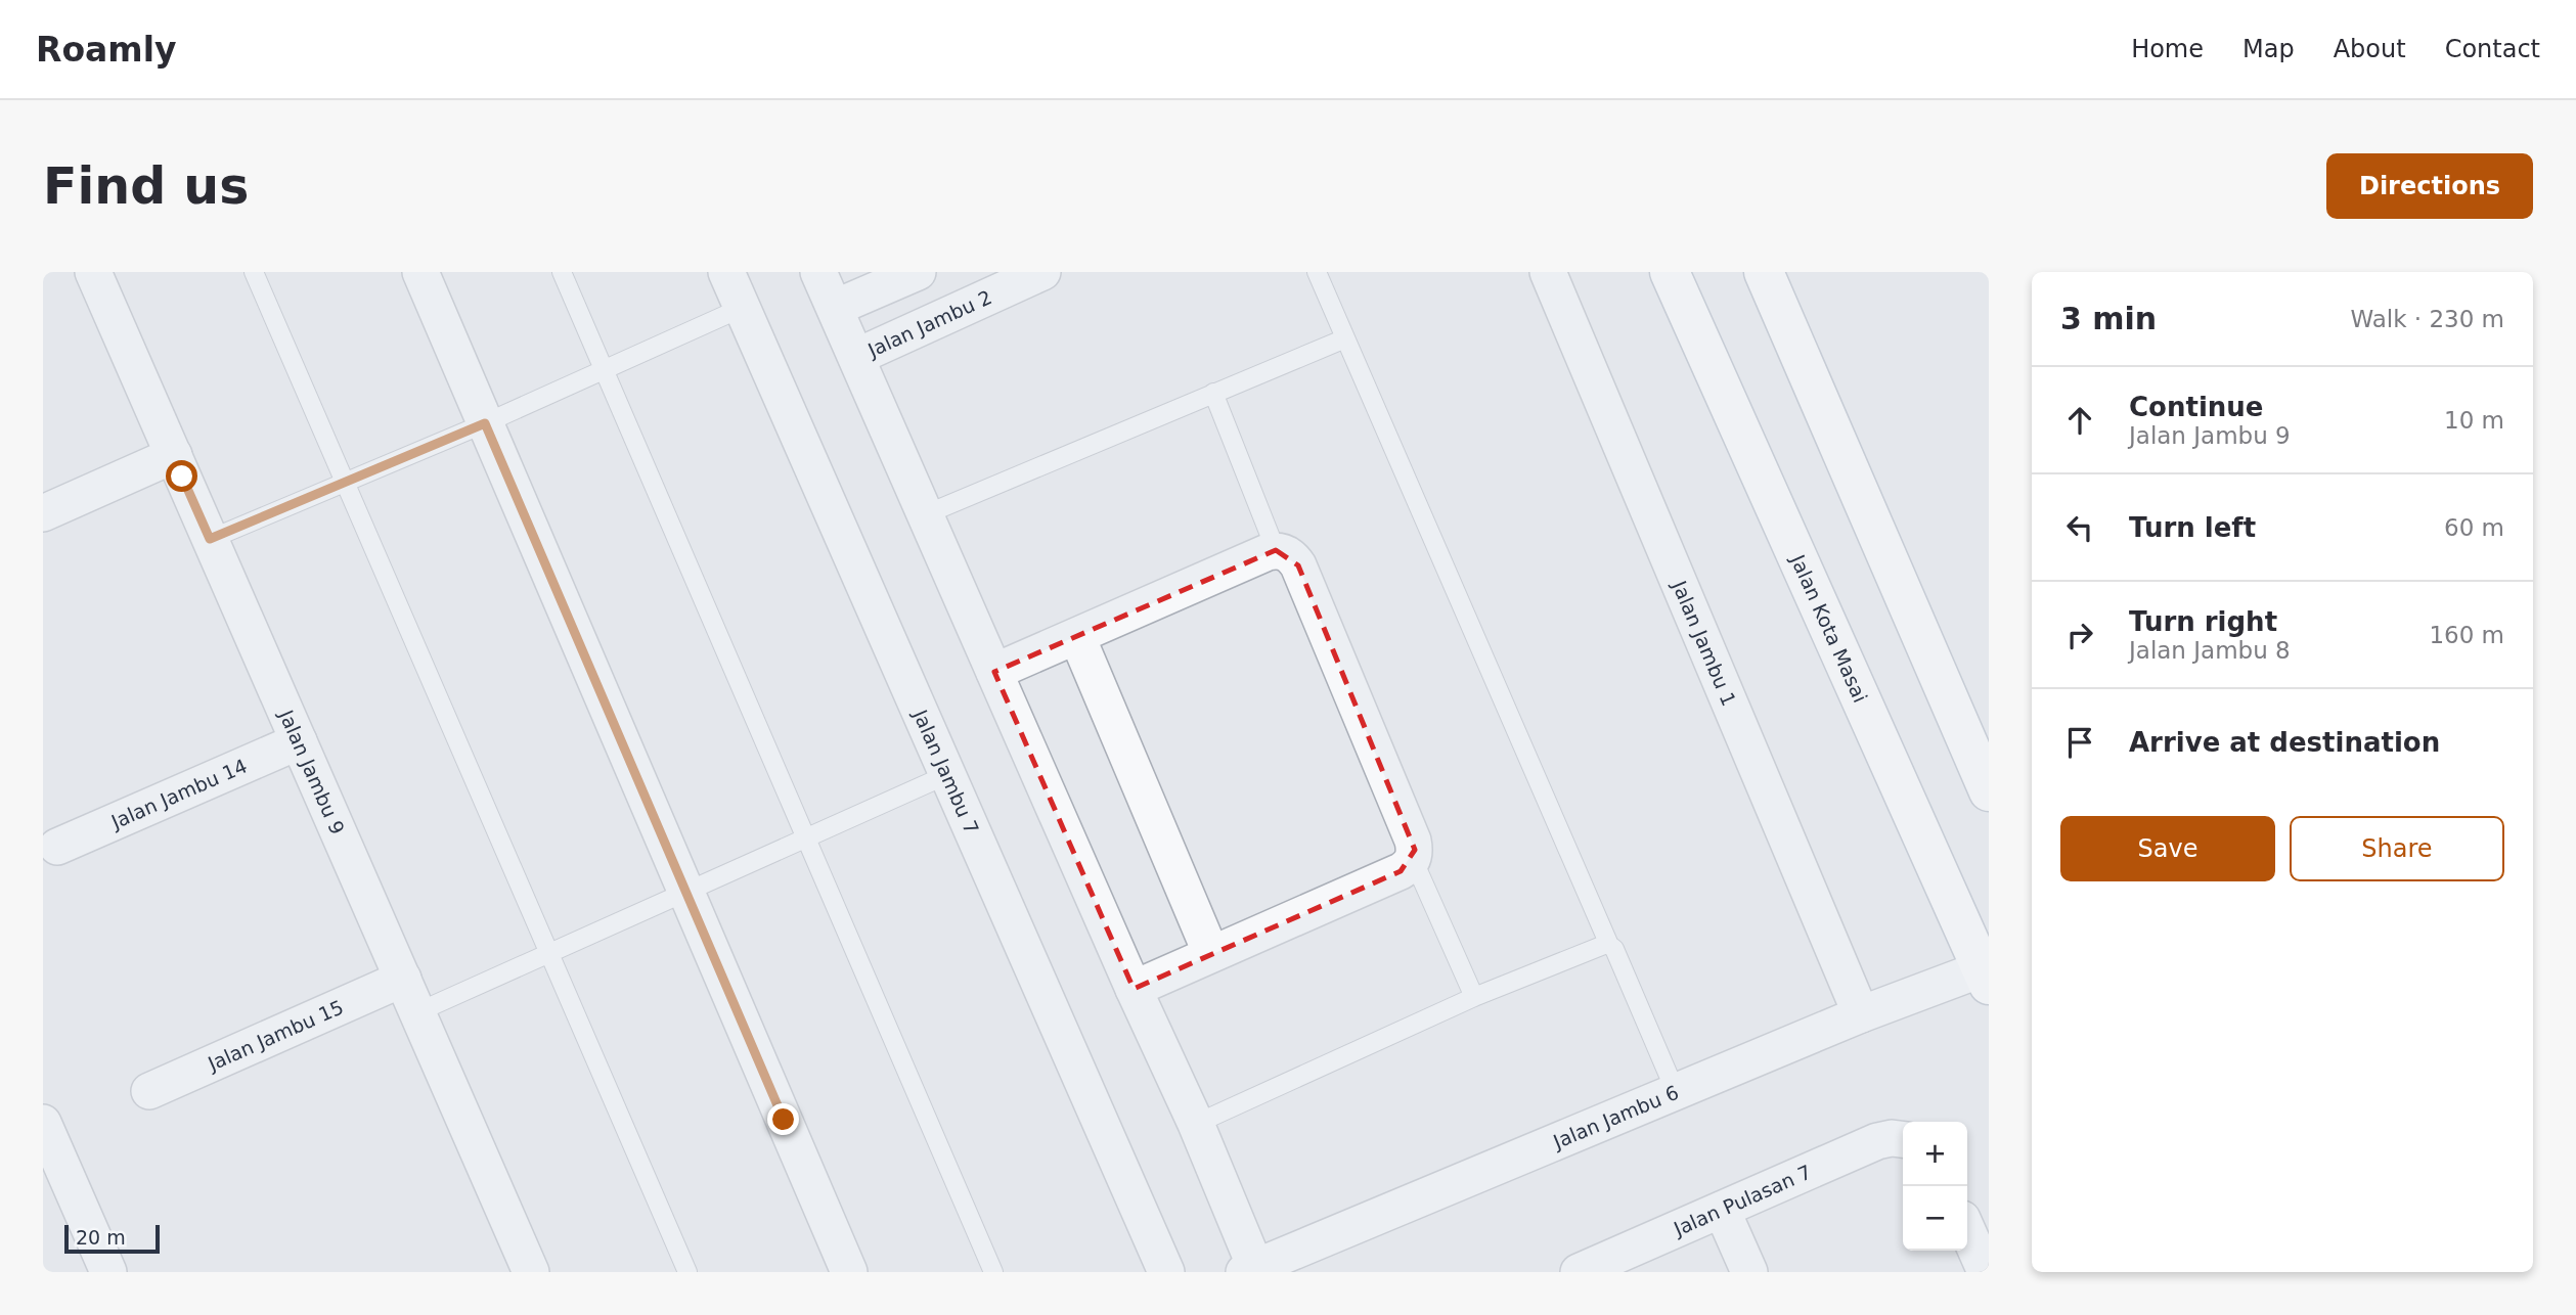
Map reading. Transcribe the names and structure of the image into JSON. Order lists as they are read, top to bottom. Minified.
{"streets":{"main road":["Jalan Kota Masai"],"street":["Jalan Jambu 2","Jalan Jambu 1","Jalan Jambu 9","Jalan Jambu 7","Jalan Jambu 14","Jalan Jambu 15","Jalan Jambu 6","Jalan Pulasan 7"]},"crossings":[["Jalan Kota Masai","Jalan Jambu 6"],["Jalan Jambu 1","Jalan Jambu 6"],["Jalan Jambu 9","Jalan Jambu 14"],["Jalan Jambu 9","Jalan Jambu 15"]],"scale_bar":"20 m","page":{"header":"Roamly","nav":["Home","Map","About","Contact"],"buttons":["Directions",["Save","Share"]],"title":"Find us","heading":["3 min","Walk · 230 m"],"list":[["Continue","Jalan Jambu 9","10 m"],["Turn left","60 m"],["Turn right","Jalan Jambu 8","160 m"],"Arrive at destination"],"map_buttons":["+","−"],"scale":"20 m"}}
